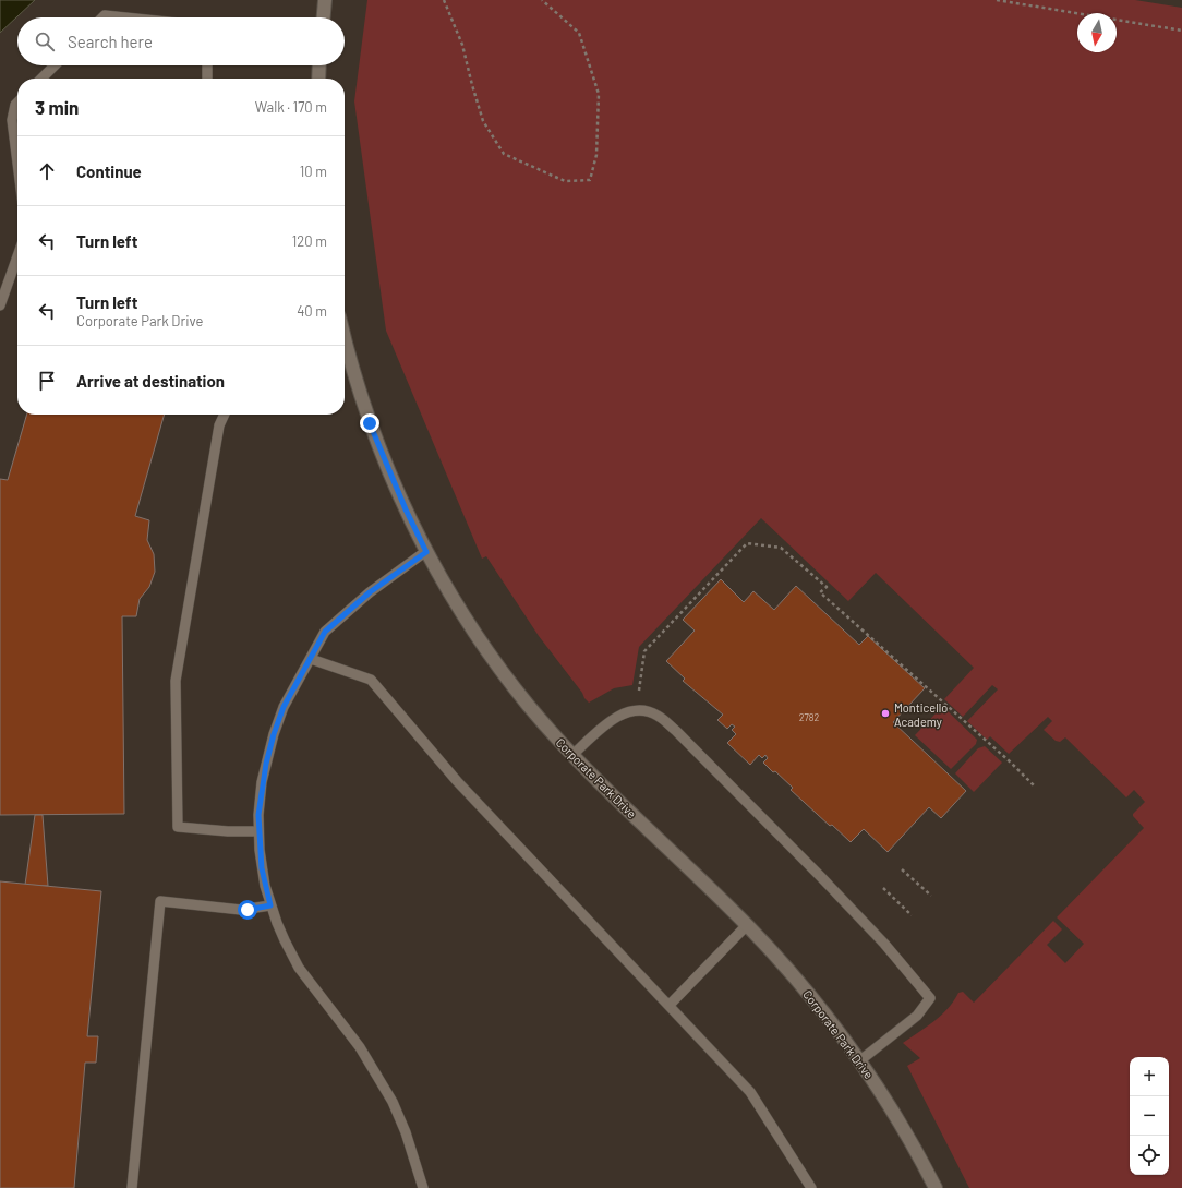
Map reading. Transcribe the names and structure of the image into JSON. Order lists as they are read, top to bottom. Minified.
{"streets":{"street":["Corporate Park Drive"]},"places":["Monticello Academy"],"house_numbers":["2782"],"north":"bottom","page":{"search":"Search here","heading":["3 min","Walk · 170 m"],"list":[["Continue","10 m"],["Turn left","120 m"],["Turn left","Corporate Park Drive","40 m"],"Arrive at destination"],"map_buttons":["+","−"]}}
